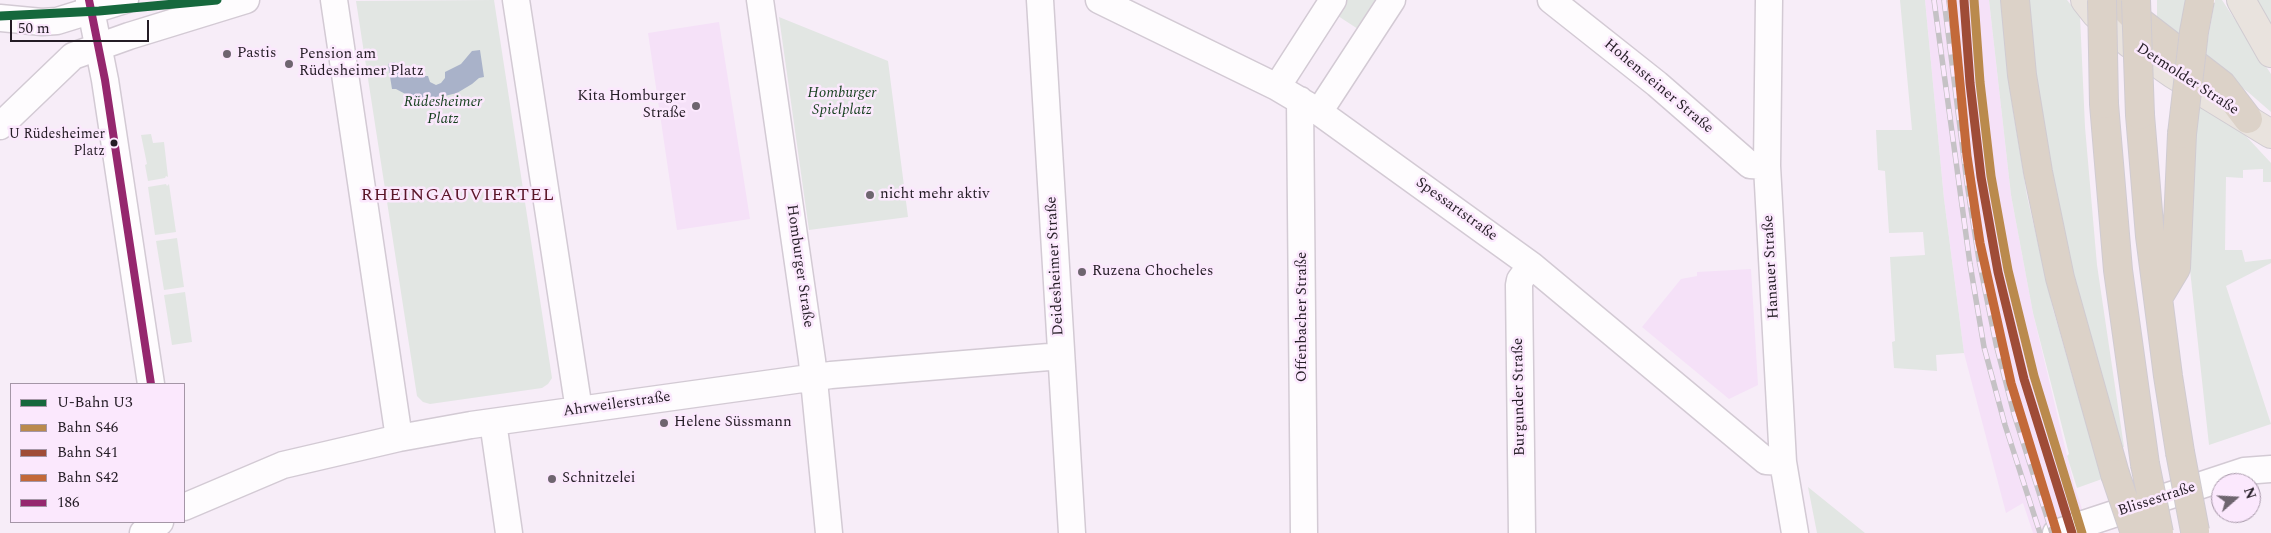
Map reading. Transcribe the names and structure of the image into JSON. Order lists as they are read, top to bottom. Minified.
{"streets":{"main road":["Detmolder Straße"],"street":["Hohensteiner Straße","Spessartstraße","Homburger Straße","Deidesheimer Straße","Hanauer Straße","Offenbacher Straße","Burgunder Straße","Ahrweilerstraße","Blissestraße"]},"crossings":[["Hohensteiner Straße","Hanauer Straße"],["Spessartstraße","Hanauer Straße"],["Spessartstraße","Offenbacher Straße"],["Spessartstraße","Burgunder Straße"],["Homburger Straße","Ahrweilerstraße"],["Deidesheimer Straße","Ahrweilerstraße"]],"districts":["RHEINGAUVIERTEL"],"parks":["Homburger Spielplatz","Rüdesheimer Platz"],"places":["Pastis","Pension am Rüdesheimer Platz","Kita Homburger Straße","U Rüdesheimer Platz","nicht mehr aktiv","Ruzena Chocheles","Helene Süssmann","Schnitzelei"],"lines":["metro line U3","rail line S46","transit line 186","rail line S41","rail line S42"],"legend":["U-Bahn U3","Bahn S46","Bahn S41","Bahn S42","186"],"scale_bar":"50 m","north":"right"}
